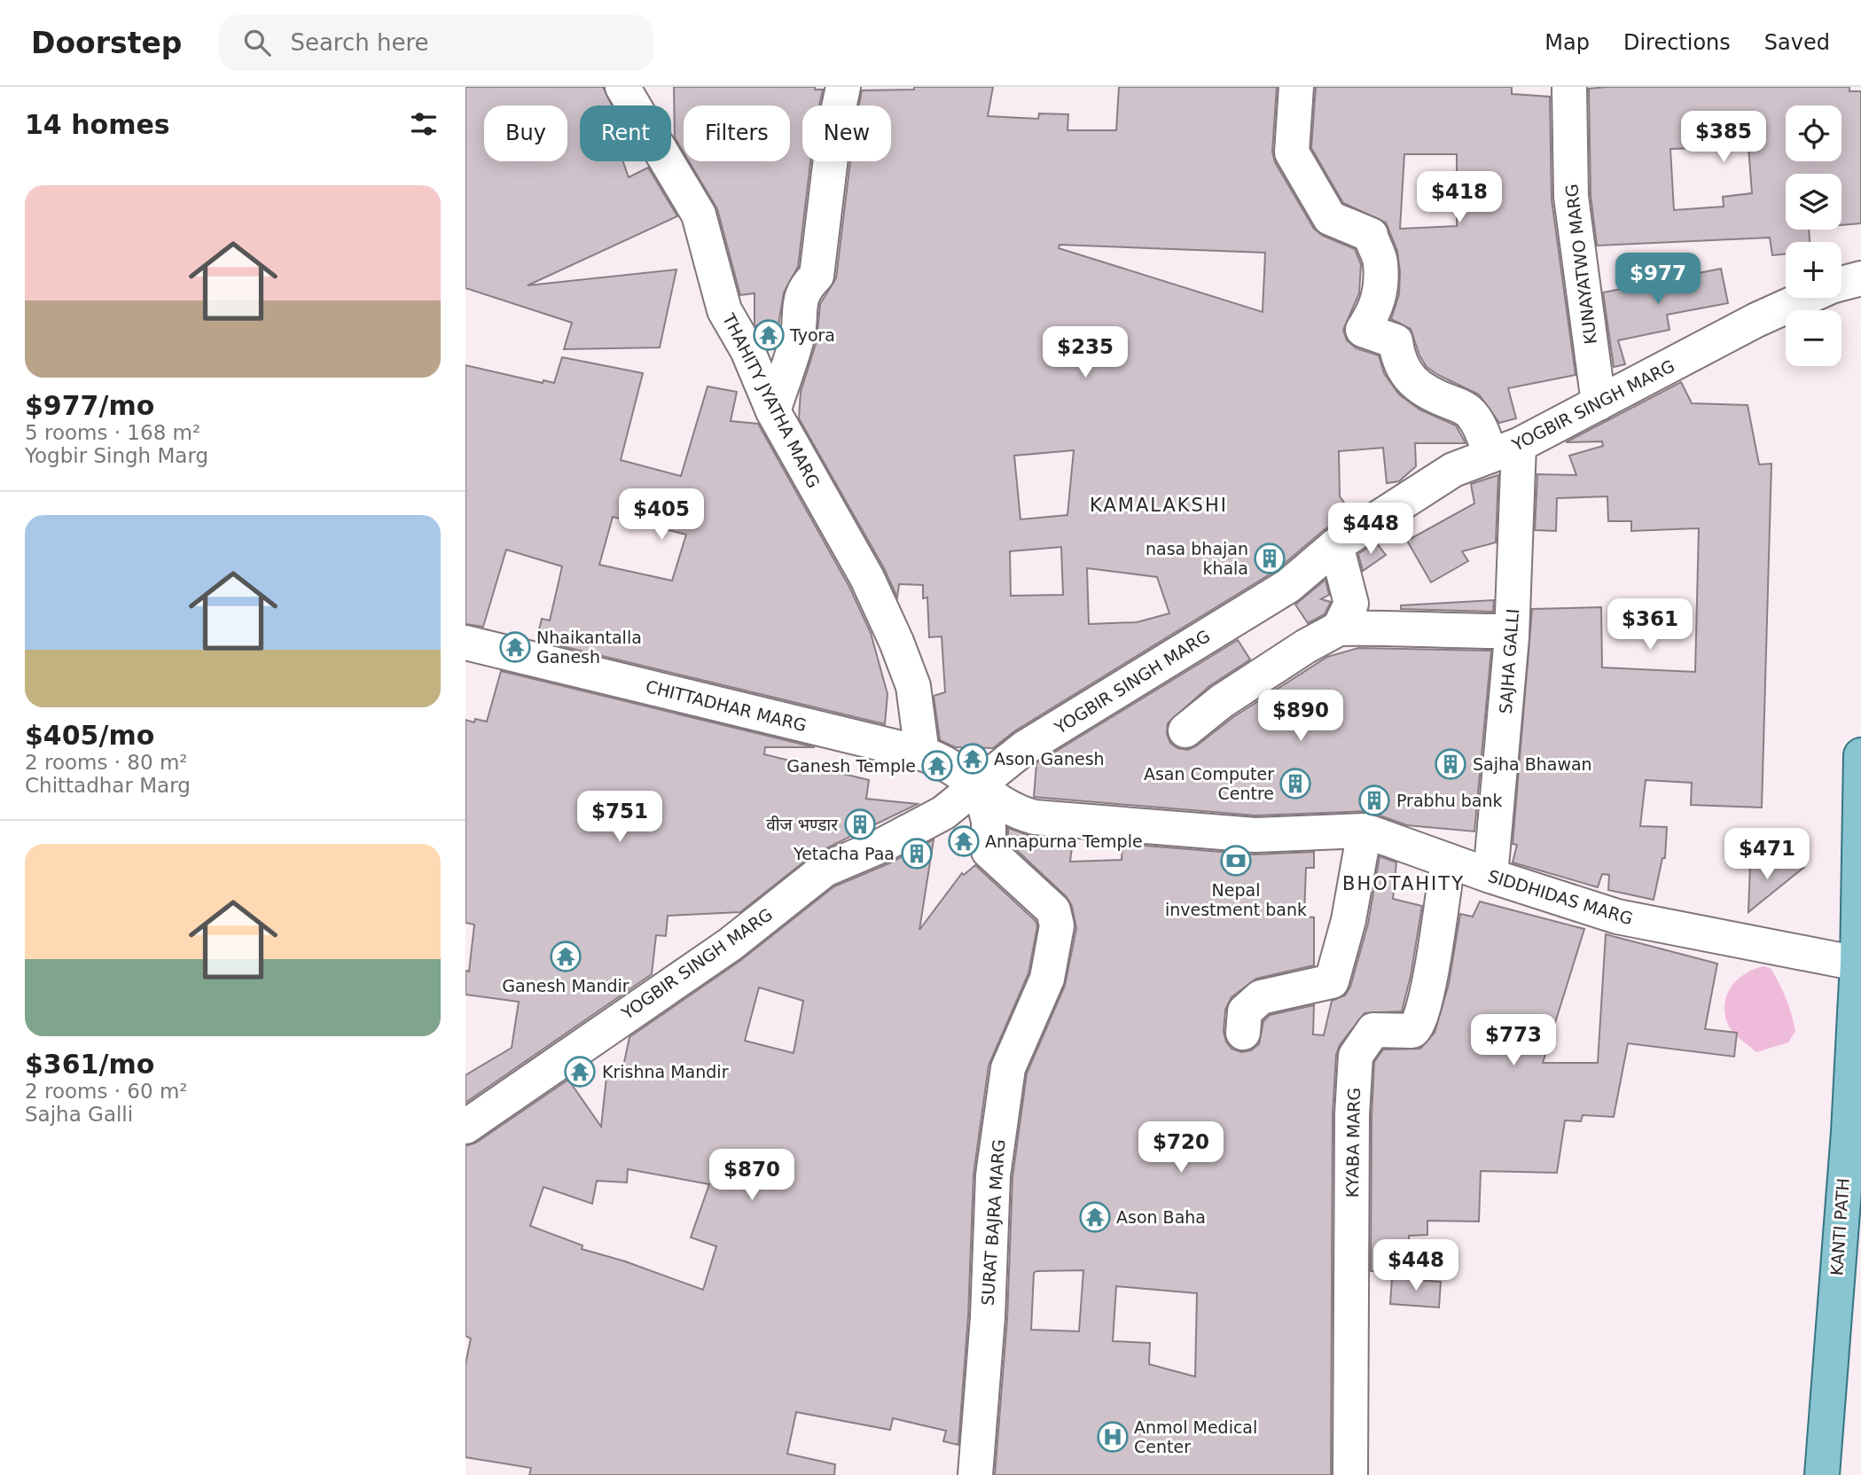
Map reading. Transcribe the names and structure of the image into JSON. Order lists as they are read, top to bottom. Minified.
{"streets":{"main road":["KANTI PATH"],"street":["KUNAYATWO MARG","THAHITY JYATHA MARG","YOGBIR SINGH MARG","SAJHA GALLI","CHITTADHAR MARG","SIDDHIDAS MARG","KYABA MARG","SURAT BAJRA MARG"]},"crossings":[["KUNAYATWO MARG","YOGBIR SINGH MARG"],["THAHITY JYATHA MARG","CHITTADHAR MARG"],["YOGBIR SINGH MARG","SAJHA GALLI"],["YOGBIR SINGH MARG","CHITTADHAR MARG"],["YOGBIR SINGH MARG","SIDDHIDAS MARG"],["YOGBIR SINGH MARG","SURAT BAJRA MARG"],["SAJHA GALLI","SIDDHIDAS MARG"],["CHITTADHAR MARG","SIDDHIDAS MARG"],["CHITTADHAR MARG","SURAT BAJRA MARG"],["SIDDHIDAS MARG","KYABA MARG"],["SIDDHIDAS MARG","SURAT BAJRA MARG"],["SIDDHIDAS MARG","KANTI PATH"]],"districts":["KAMALAKSHI","BHOTAHITY"],"places":{"temple":["Tyora","Nhaikantalla Ganesh","Ason Ganesh","Ganesh Temple","Annapurna Temple","Ganesh Mandir","Krishna Mandir","Ason Baha"],"building":["nasa bhajan khala","Sajha Bhawan","Asan Computer Centre","Prabhu bank","वीज भण्डार","Yetacha Paa"],"bank":["Nepal investment bank"],"hospital":["Anmol Medical Center"]},"page":{"header":"Doorstep","search":"Search here","nav":["Map","Directions","Saved"],"heading":"14 homes","map_buttons":["+","−"],"chip":["Buy","Rent","Filters","New"],"price":["$385","$418","$977","$235","$405","$448","$361","$890","$751","$471","$773","$720","$870","$448"],"list":[{"name":"$977/mo","note":"5 rooms · 168 m² · Yogbir Singh Marg"},{"name":"$405/mo","note":"2 rooms · 80 m² · Chittadhar Marg"},{"name":"$361/mo","note":"2 rooms · 60 m² · Sajha Galli"}]}}
